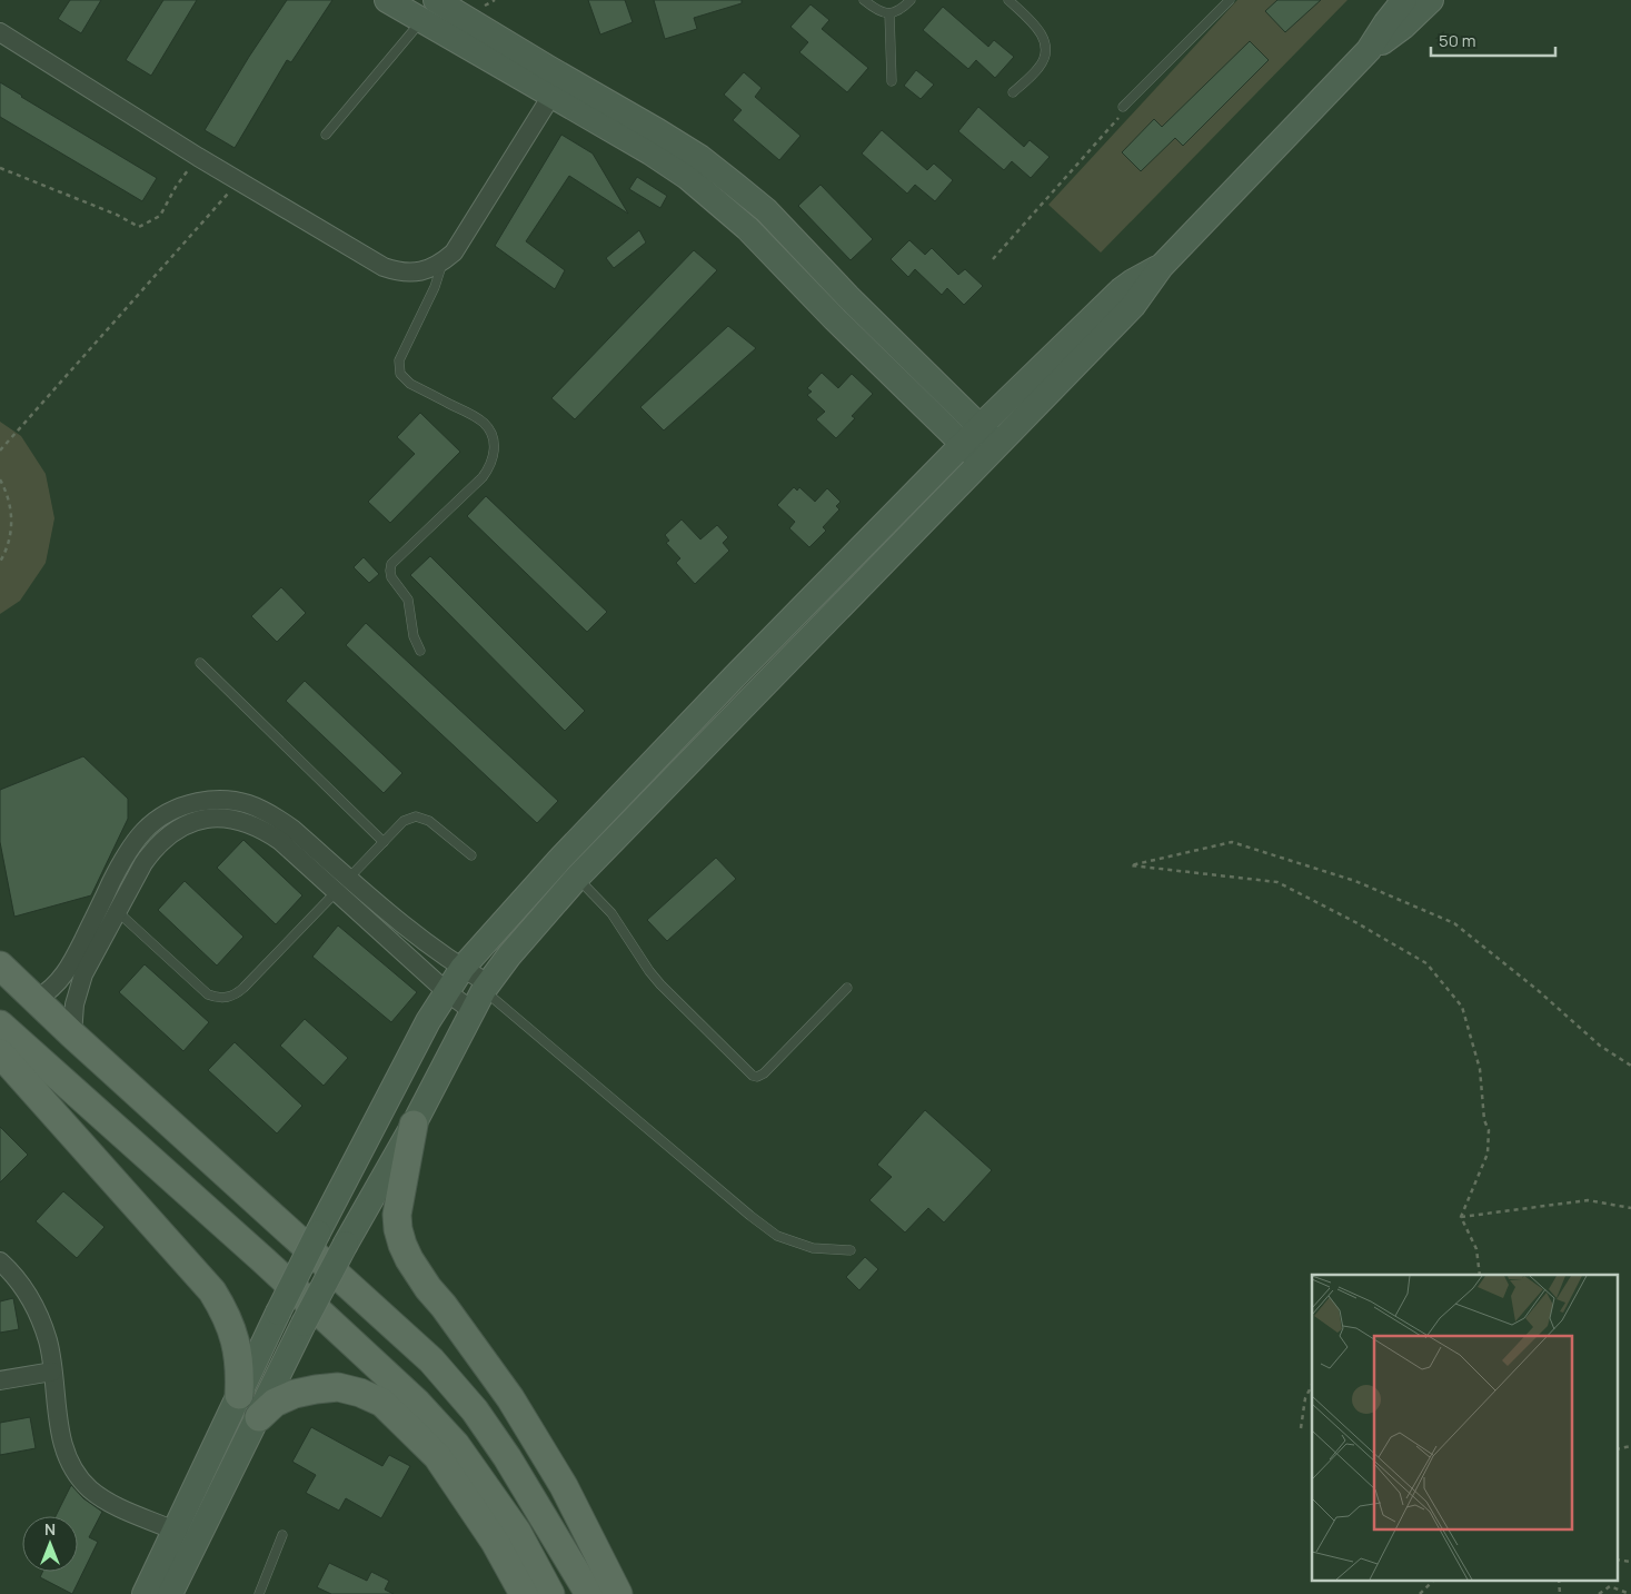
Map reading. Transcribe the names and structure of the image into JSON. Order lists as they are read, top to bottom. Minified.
{"scale_bar":"50 m","north":"top"}
